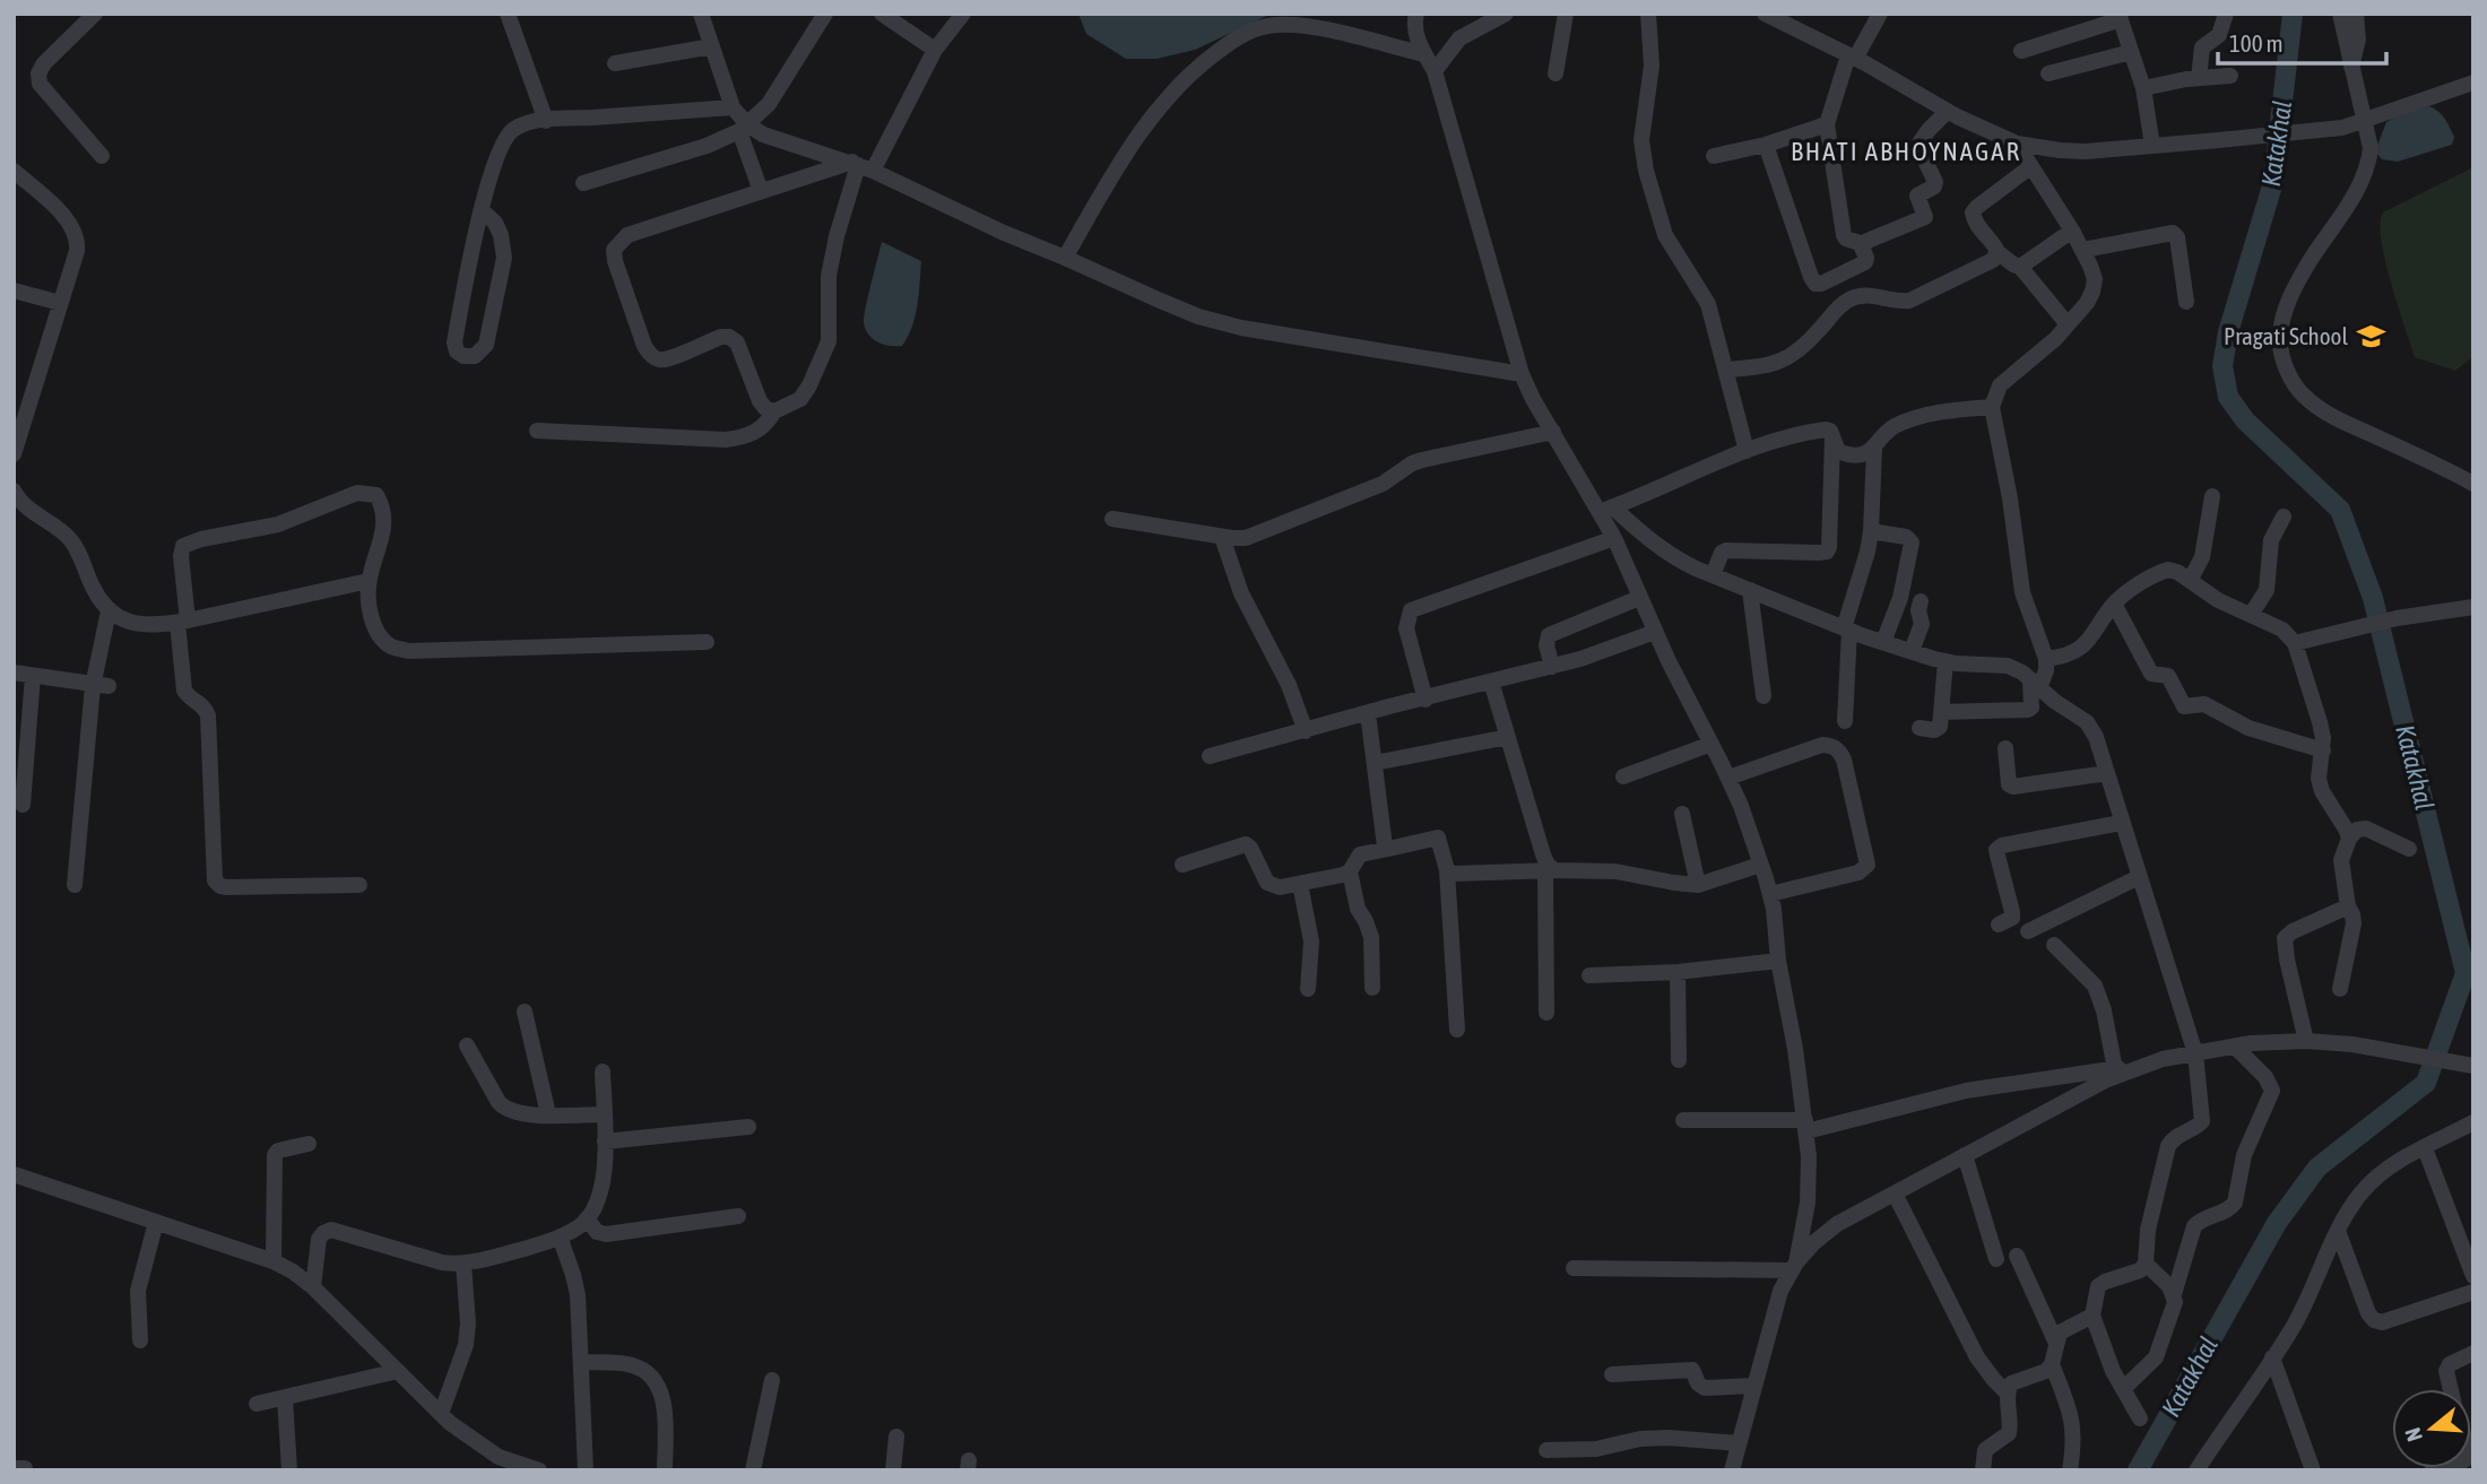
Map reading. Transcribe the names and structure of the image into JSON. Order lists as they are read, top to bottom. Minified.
{"districts":["BHATI ABHOYNAGAR"],"water":["Katakhal"],"places":{"school or university":["Pragati School"]},"scale_bar":"100 m","north":"left"}
